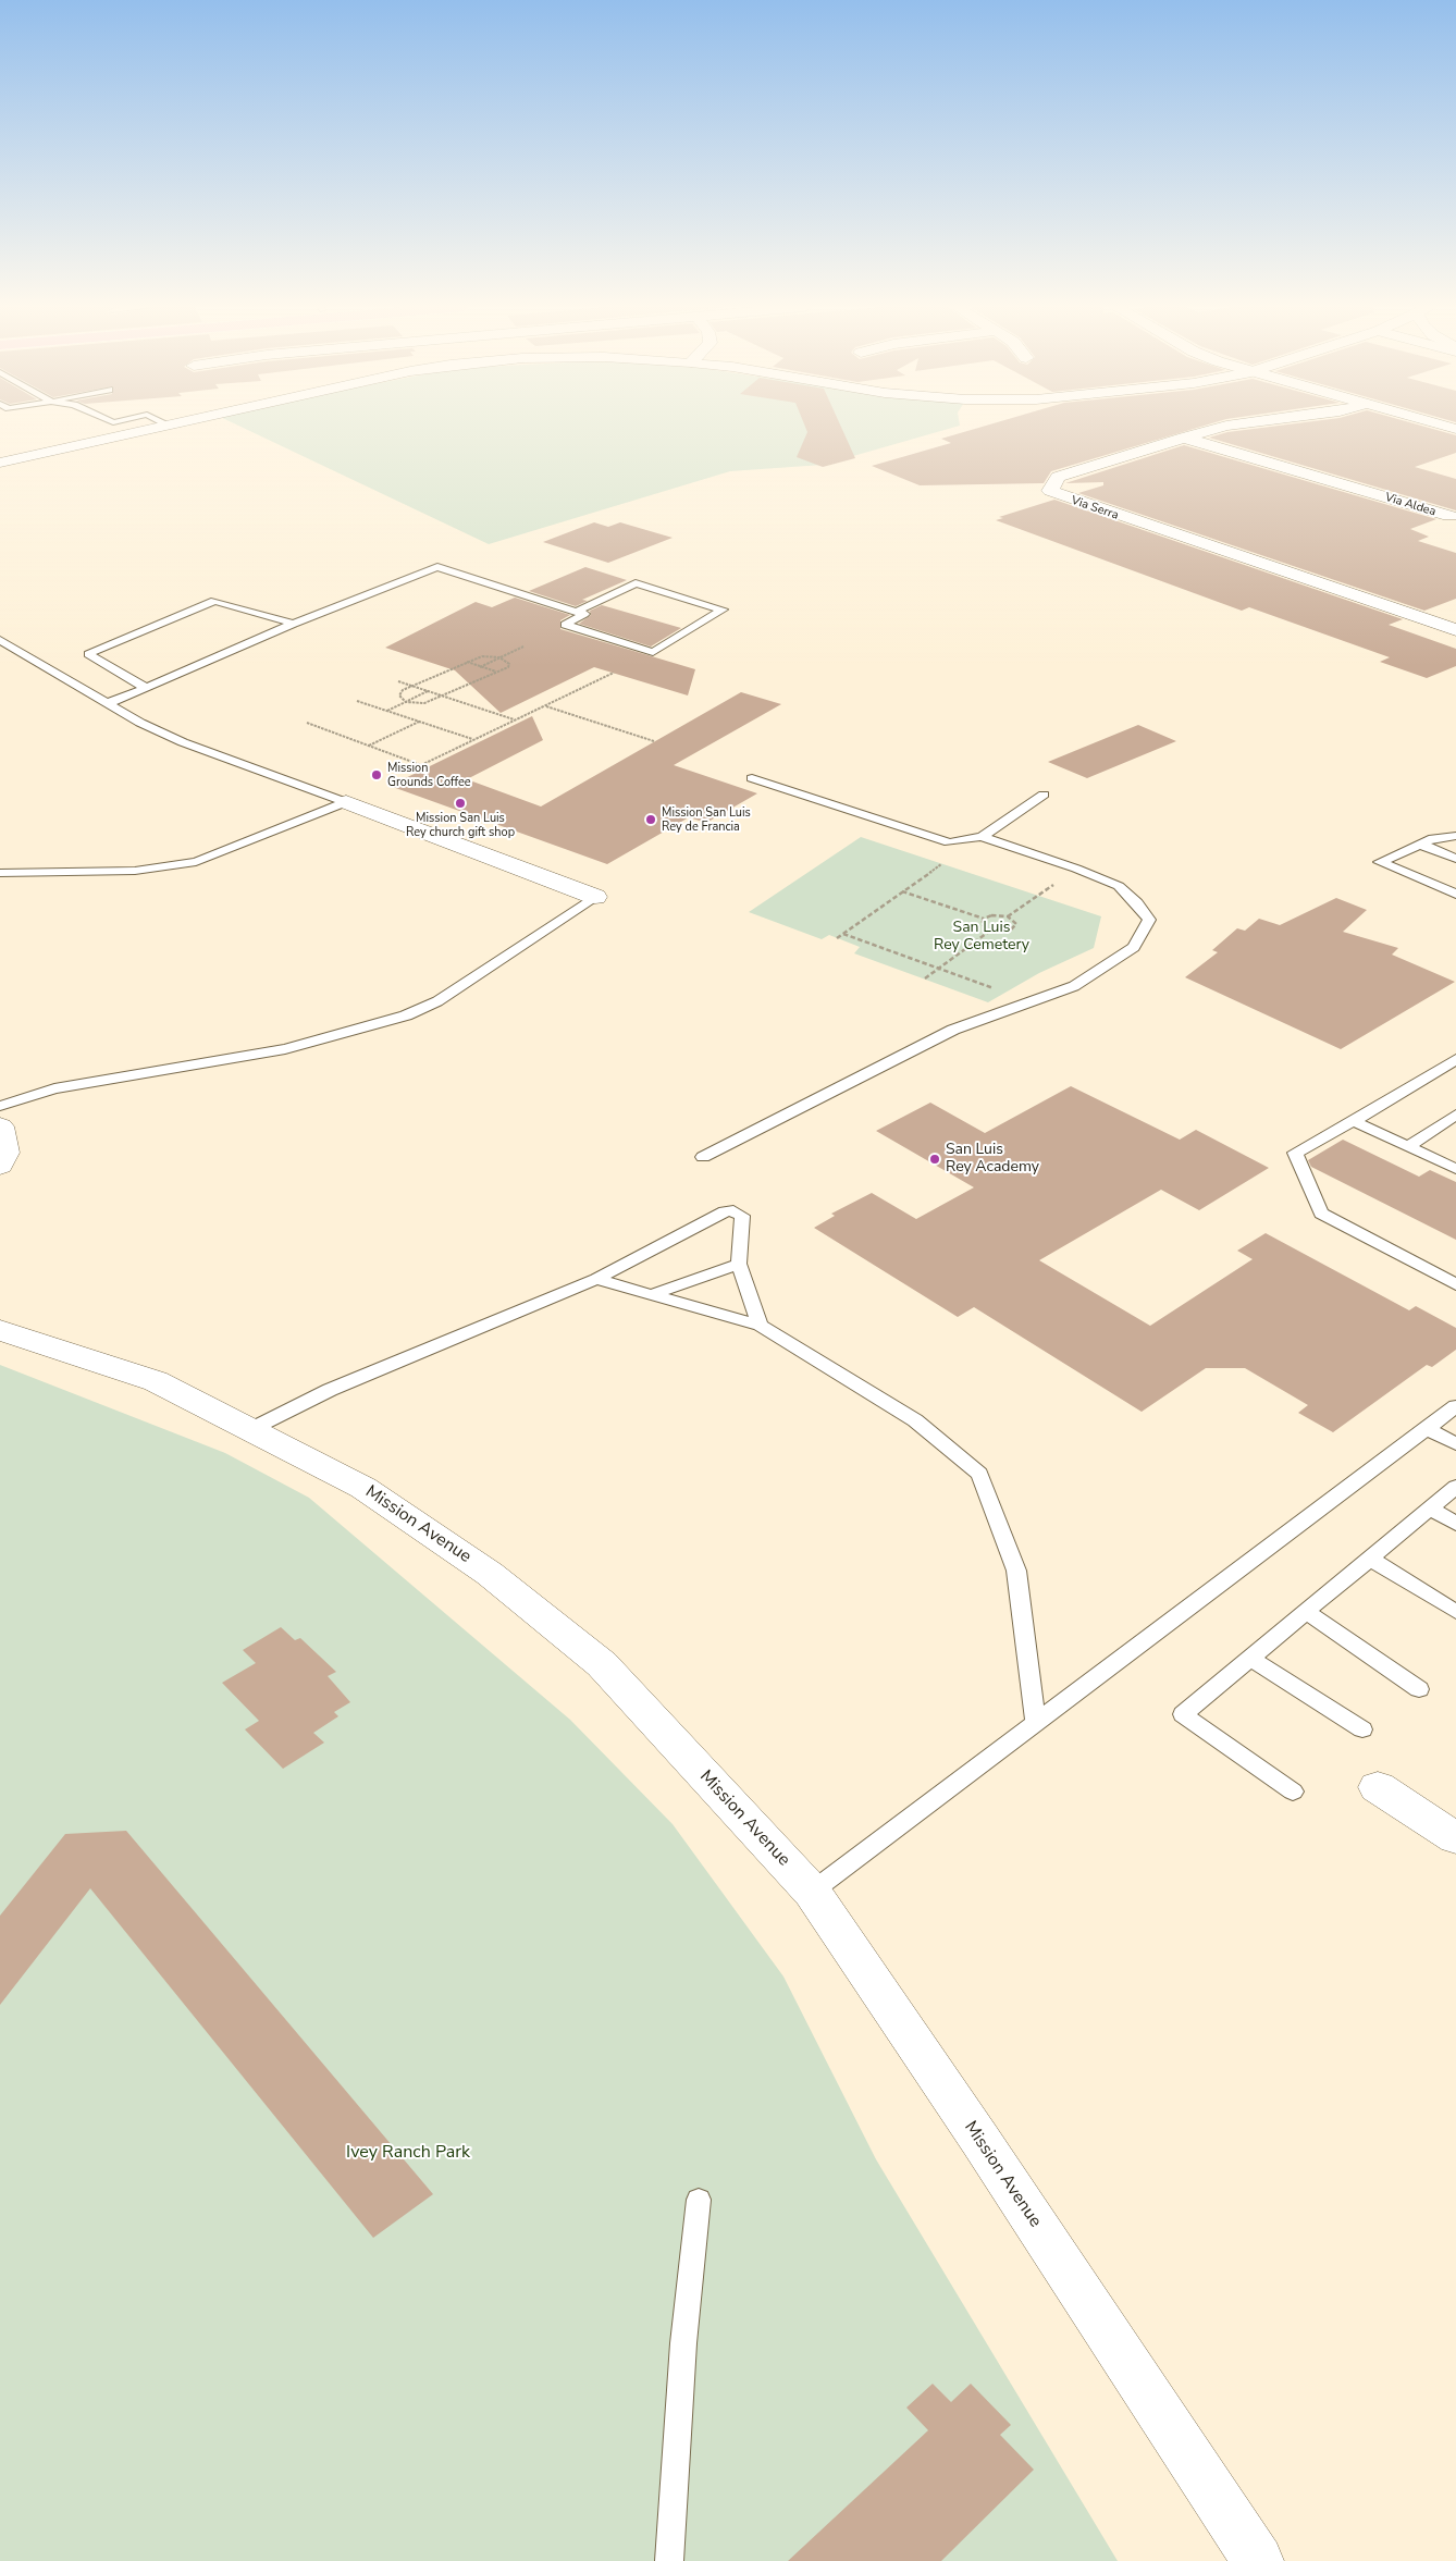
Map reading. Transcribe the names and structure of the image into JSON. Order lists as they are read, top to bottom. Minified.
{"streets":{"street":["Via Aldea","Via Serra","Mission Avenue"]},"crossings":[["Via Aldea","Via Serra"]],"parks":["San Luis Rey Cemetery","Ivey Ranch Park"],"places":["Mission Grounds Coffee","Mission San Luis Rey church gift shop","Mission San Luis Rey de Francia","San Luis Rey Academy"]}
